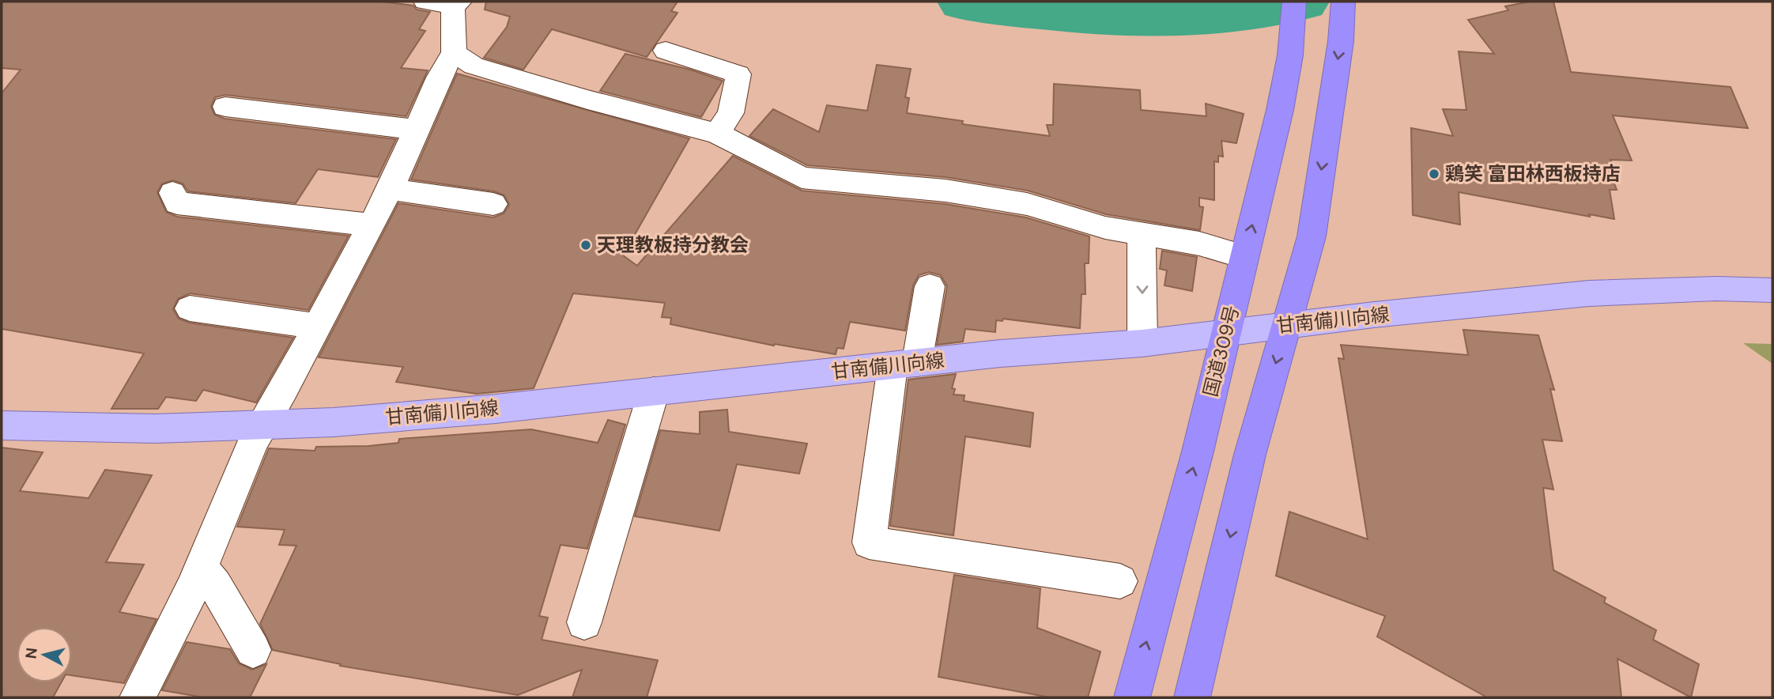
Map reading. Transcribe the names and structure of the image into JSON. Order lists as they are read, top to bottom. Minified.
{"streets":{"highway":["国道309号"],"main road":["甘南備川向線"]},"crossings":[["甘南備川向線","国道309号"]],"places":["鶏笑 富田林西板持店","天理教板持分教会"],"north":"left"}
